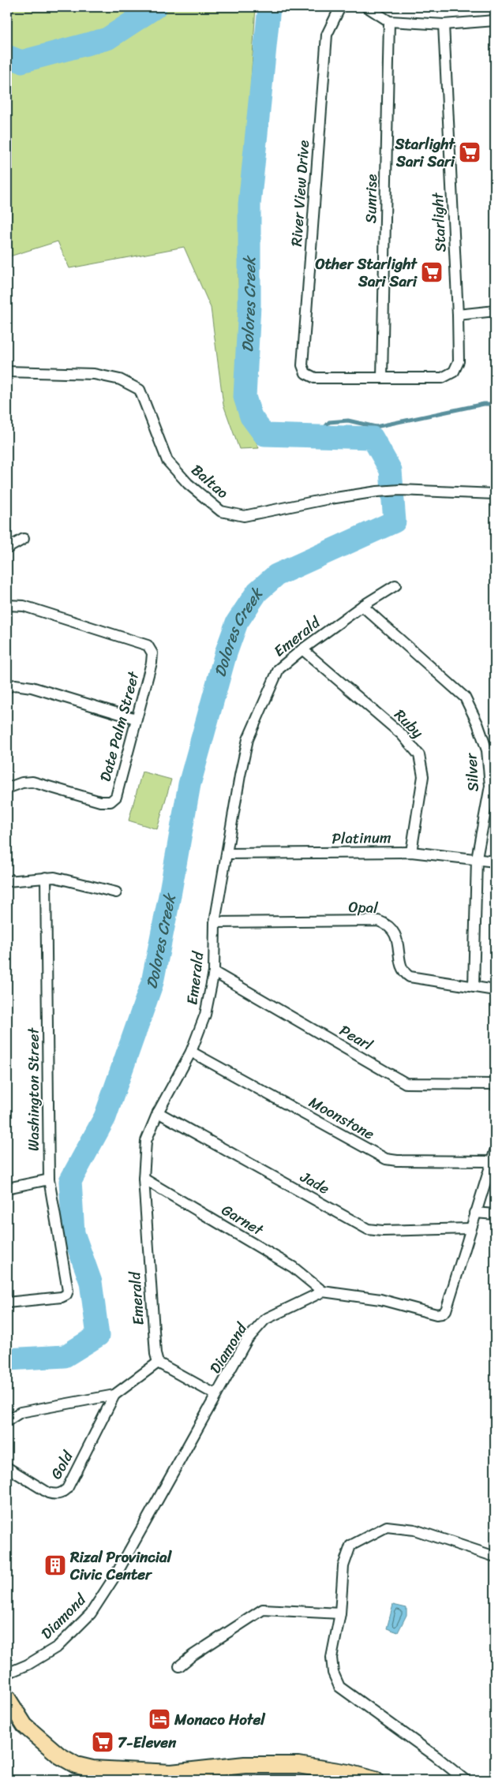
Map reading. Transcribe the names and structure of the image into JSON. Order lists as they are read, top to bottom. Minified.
{"streets":{"street":["River View Drive","Sunrise","Starlight","Baltao","Emerald","Ruby","Date Palm Street","Silver","Platinum","Opal","Pearl","Washington Street","Moonstone","Jade","Garnet","Diamond","Gold"]},"crossings":[["River View Drive","Starlight"],["Sunrise","Starlight"],["Emerald","Ruby"],["Emerald","Silver"],["Emerald","Platinum"],["Emerald","Opal"],["Emerald","Pearl"],["Emerald","Moonstone"],["Emerald","Jade"],["Emerald","Garnet"],["Emerald","Gold"],["Ruby","Platinum"],["Silver","Platinum"],["Silver","Opal"],["Garnet","Diamond"]],"water":["Dolores Creek"],"places":{"supermarket":["Starlight Sari Sari","Other Starlight Sari Sari","7-Eleven"],"building":["Rizal Provincial Civic Center"],"hotel":["Monaco Hotel"]}}
